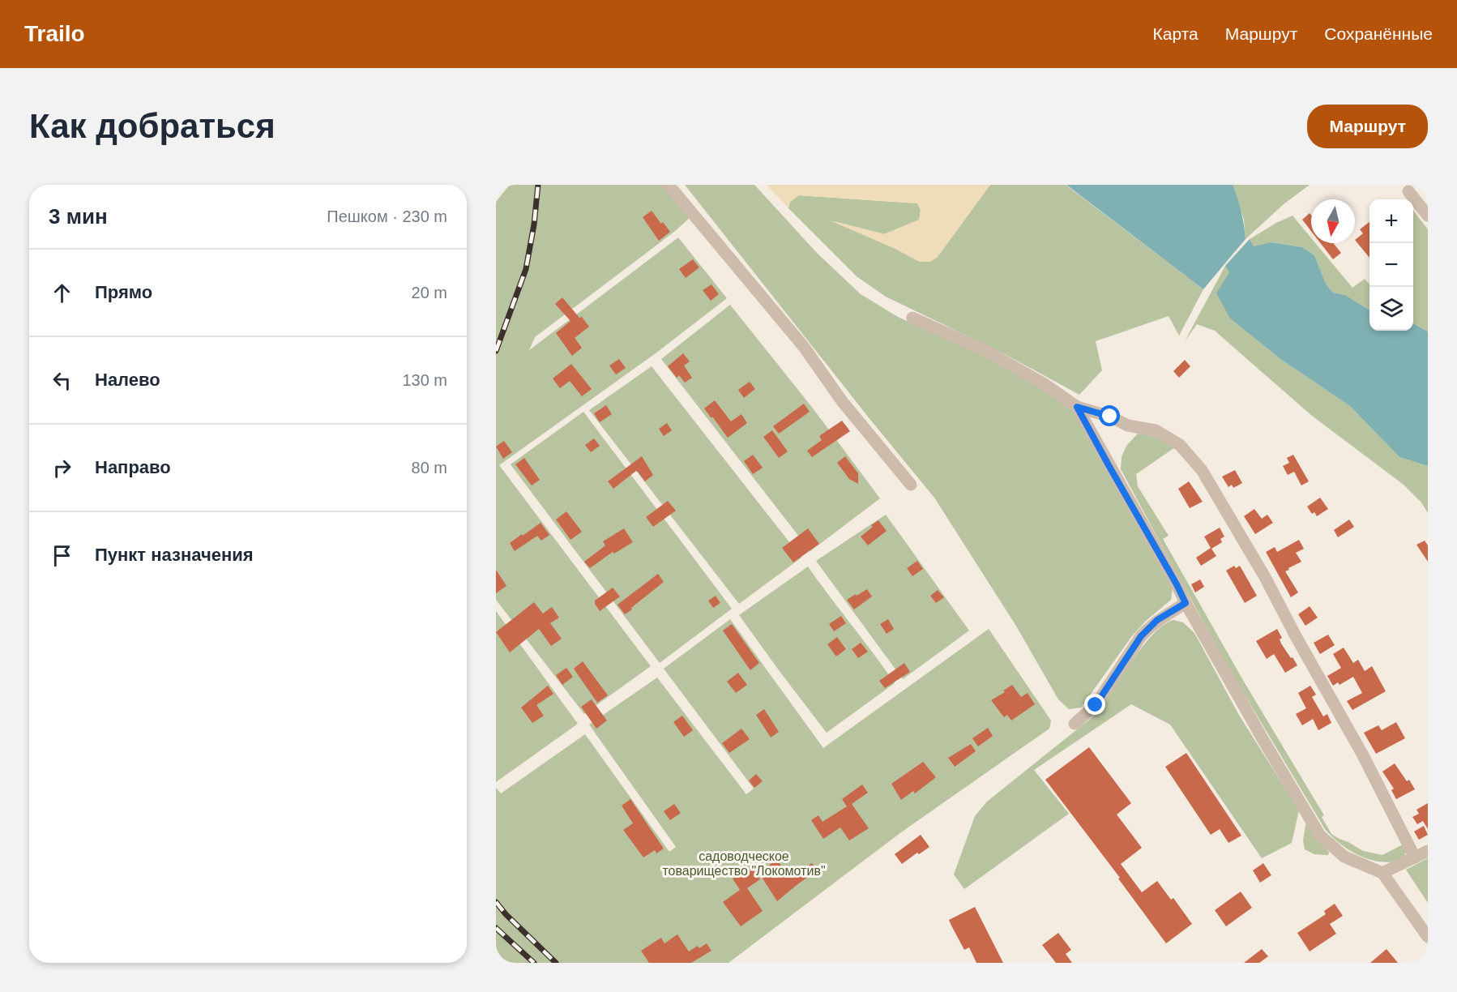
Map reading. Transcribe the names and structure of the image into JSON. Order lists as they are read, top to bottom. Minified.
{"parks":["садоводческое товарищество \"Локомотив\""],"north":"bottom","page":{"header":"Trailo","nav":["Карта","Маршрут","Сохранённые"],"buttons":"Маршрут","title":"Как добраться","heading":["3 мин","Пешком · 230 m"],"map_buttons":["+","−"],"list":[["Прямо","20 m"],["Налево","130 m"],["Направо","80 m"],"Пункт назначения"]}}
